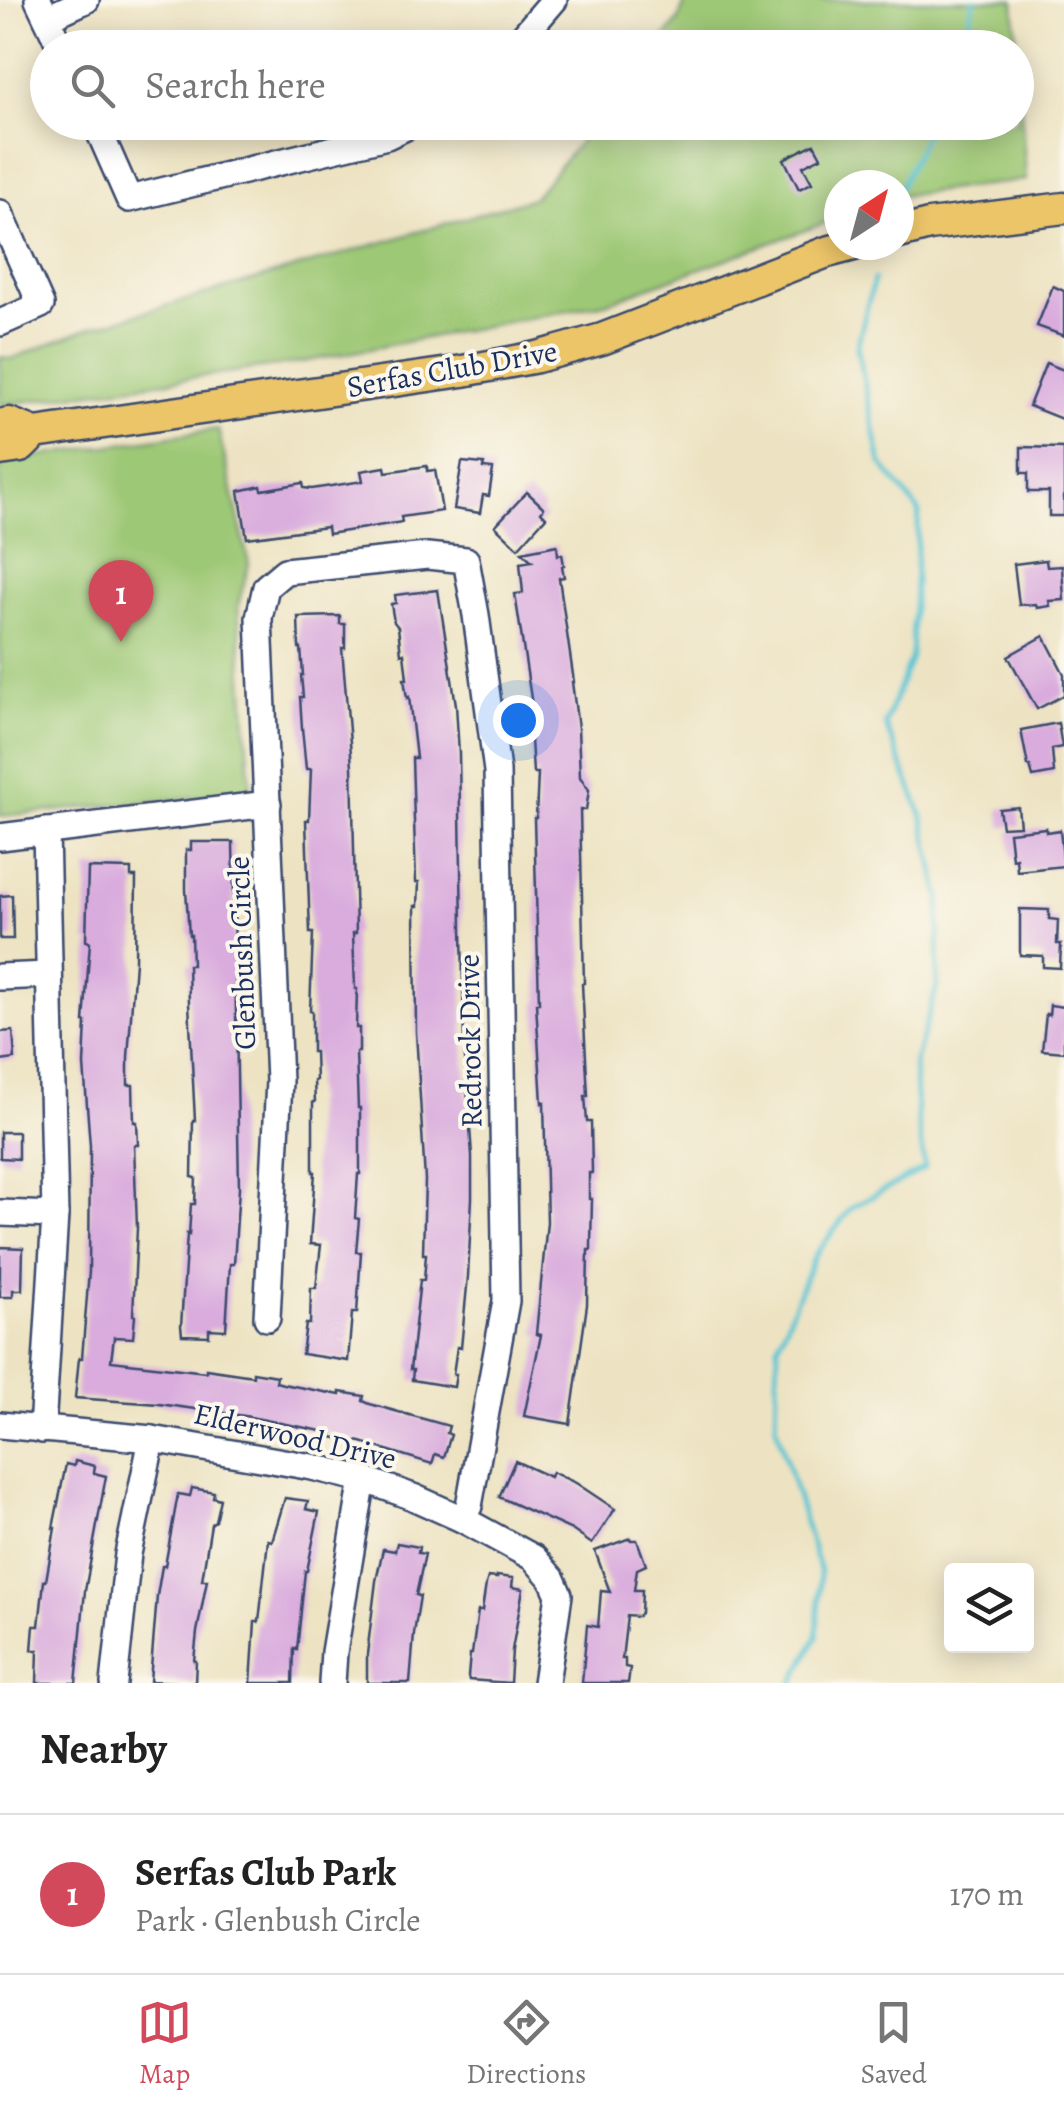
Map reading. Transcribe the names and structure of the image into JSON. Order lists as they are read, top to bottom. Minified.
{"streets":{"main road":["Serfas Club Drive"],"street":["Glenbush Circle","Redrock Drive","Elderwood Drive"]},"crossings":[["Glenbush Circle","Redrock Drive"],["Redrock Drive","Elderwood Drive"]],"north":"top right","page":{"search":"Search here","pins":"1","heading":"Nearby","list":[{"mark":"1","name":"Serfas Club Park","note":"Park · Glenbush Circle","value":"170 m"}],"nav":["Map","Directions","Saved"]}}
